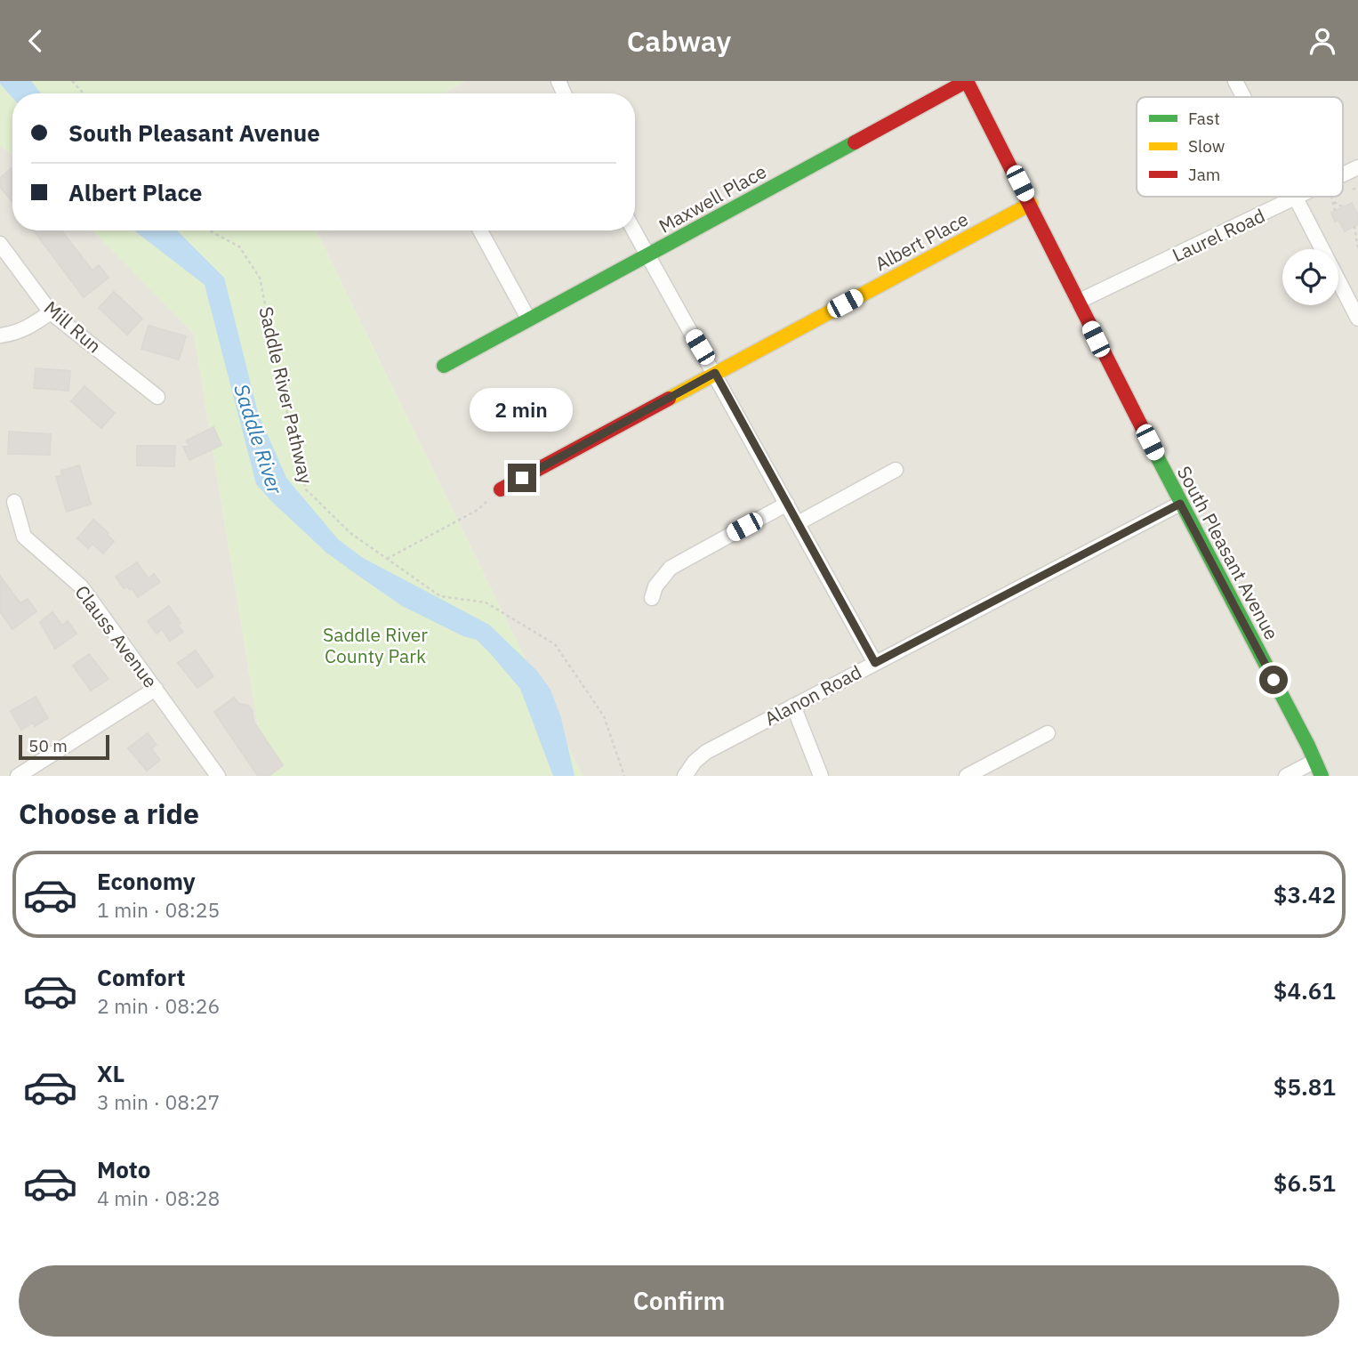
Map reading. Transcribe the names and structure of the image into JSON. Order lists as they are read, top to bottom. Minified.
{"streets":{"street":["Maxwell Place","Laurel Road","Albert Place","Mill Run","South Pleasant Avenue","Clauss Avenue","Alanon Road"],"path":["Saddle River Pathway"]},"crossings":[["Maxwell Place","South Pleasant Avenue"],["Laurel Road","South Pleasant Avenue"],["Albert Place","South Pleasant Avenue"],["South Pleasant Avenue","Alanon Road"]],"water":["Saddle River"],"parks":["Saddle River County Park"],"legend":["Fast","Slow","Jam"],"scale_bar":"50 m","page":{"header":"Cabway","banner":["South Pleasant Avenue","Albert Place"],"bubble":"2 min","scale":"50 m","heading":"Choose a ride","list":[{"name":"Economy","note":"1 min · 08:25","value":"$3.42"},{"name":"Comfort","note":"2 min · 08:26","value":"$4.61"},{"name":"XL","note":"3 min · 08:27","value":"$5.81"},{"name":"Moto","note":"4 min · 08:28","value":"$6.51"}],"buttons":"Confirm"}}
